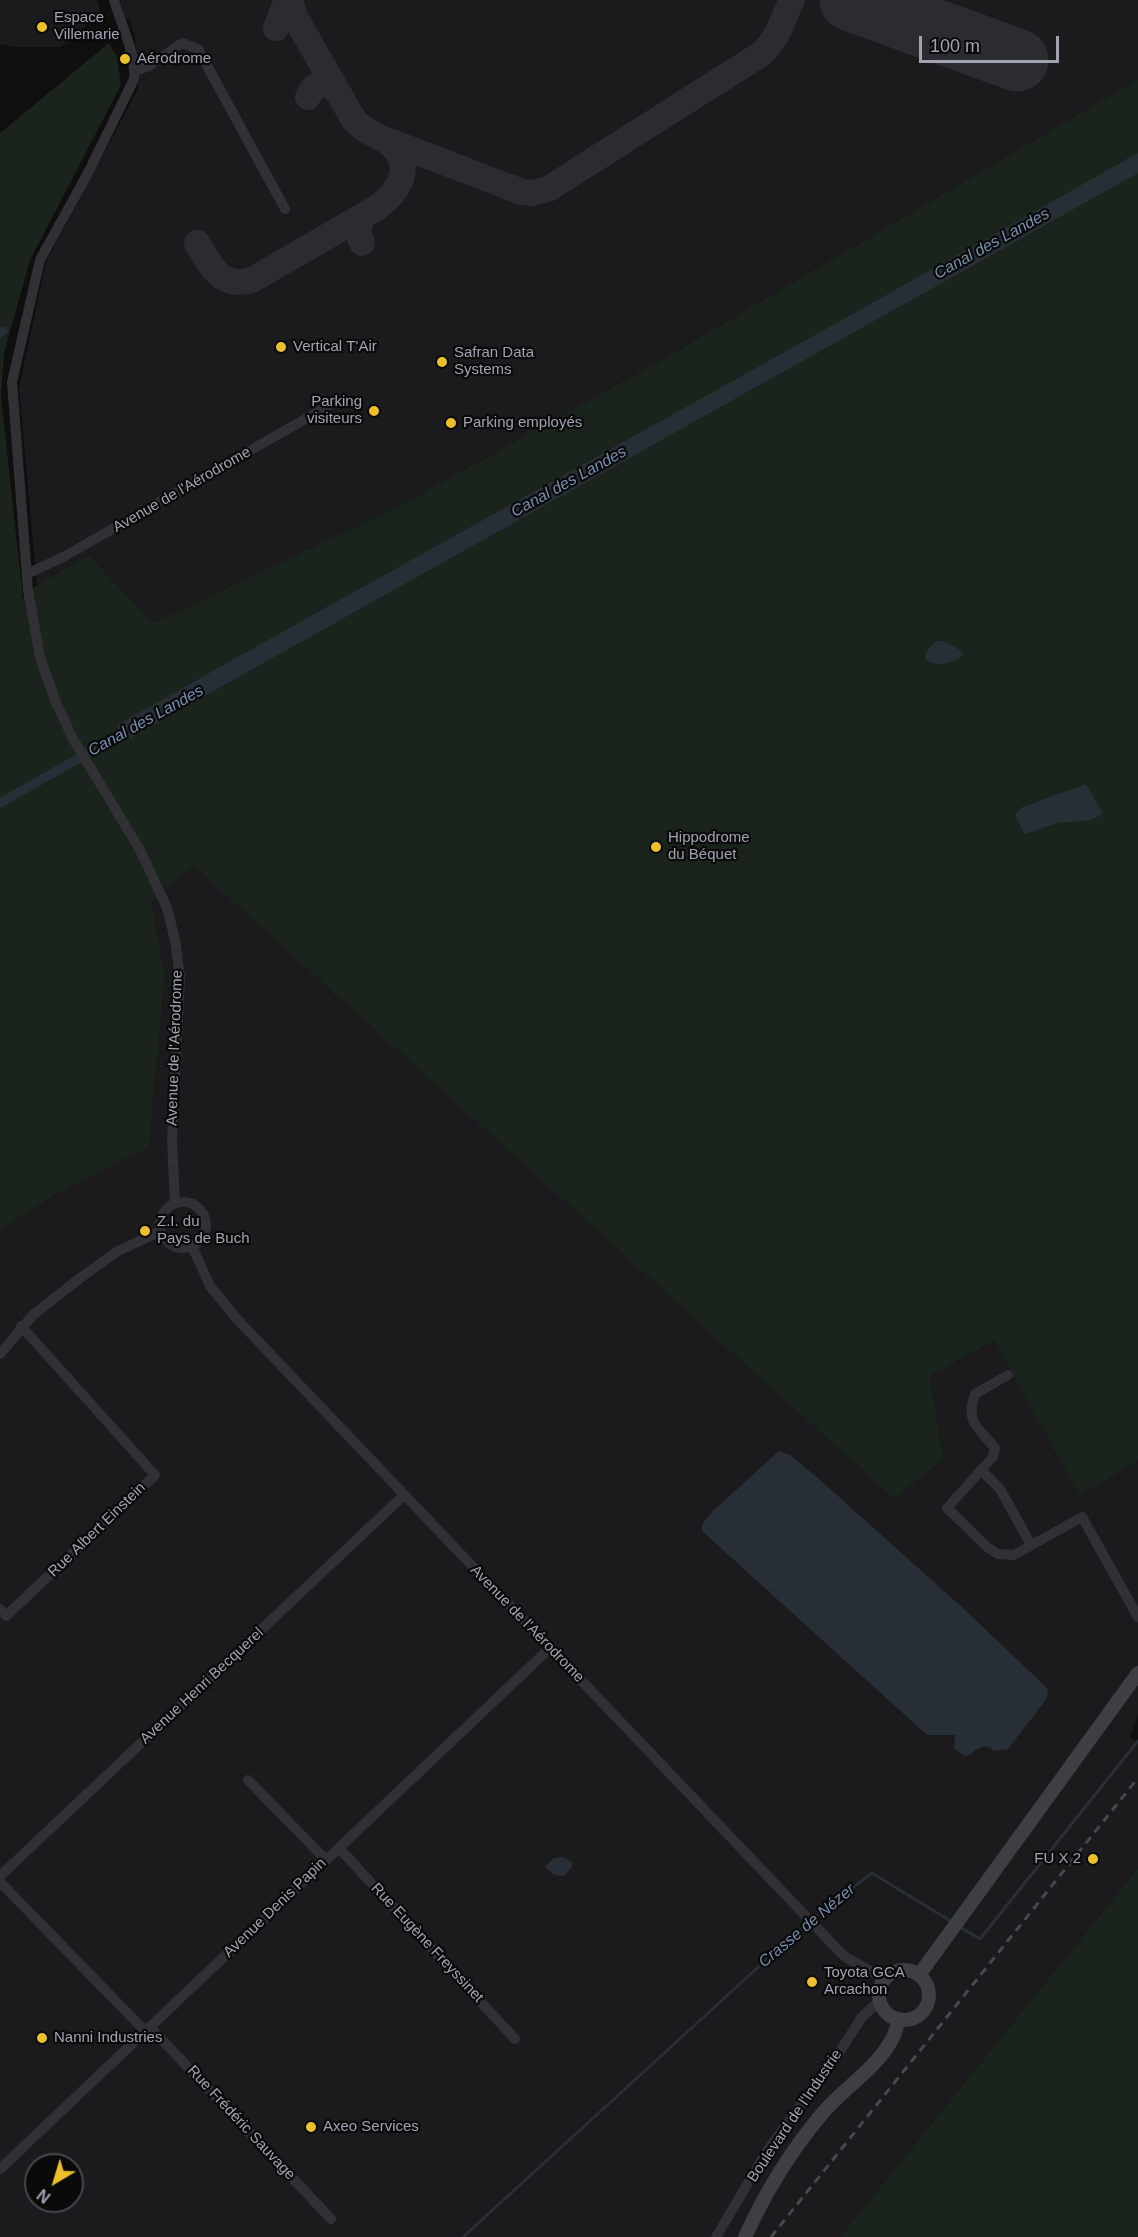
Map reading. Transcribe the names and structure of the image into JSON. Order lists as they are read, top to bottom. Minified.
{"streets":{"street":["Avenue de l'Aérodrome","Rue Albert Einstein","Avenue Henri Becquerel","Avenue Denis Papin","Rue Eugène Freyssinet","Boulevard de l'Industrie","Rue Frédéric Sauvage"]},"crossings":[["Avenue de l'Aérodrome","Avenue Henri Becquerel"],["Avenue de l'Aérodrome","Avenue Denis Papin"],["Avenue de l'Aérodrome","Boulevard de l'Industrie"],["Avenue Denis Papin","Rue Eugène Freyssinet"],["Avenue Denis Papin","Rue Frédéric Sauvage"]],"water":["Canal des Landes","Crasse de Nézer"],"places":["Espace Villemarie","Aérodrome","Vertical T'Air","Safran Data Systems","Parking visiteurs","Parking employés","Hippodrome du Béquet","Z.I. du Pays de Buch","FU X 2","Toyota GCA Arcachon","Nanni Industries","Axeo Services"],"scale_bar":"100 m","north":"bottom left"}
